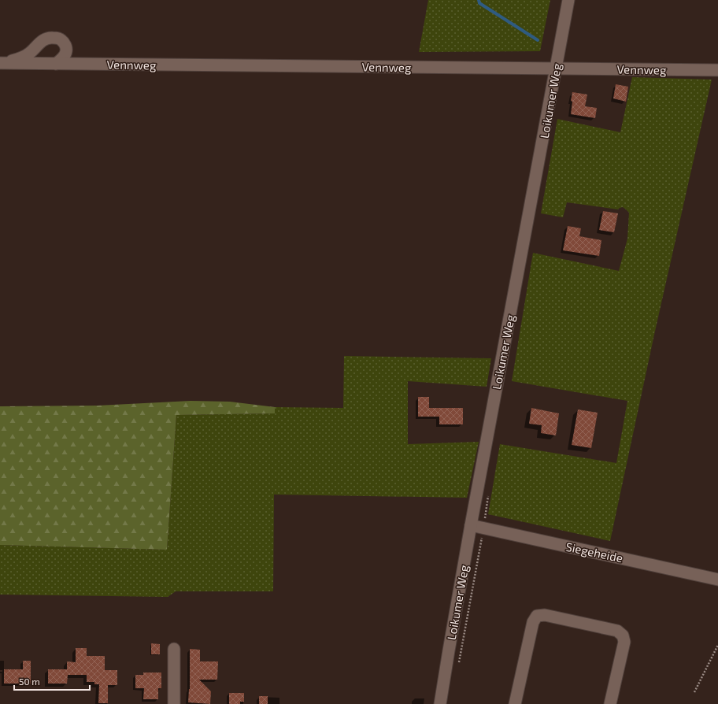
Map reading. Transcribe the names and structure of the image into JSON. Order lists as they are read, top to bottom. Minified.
{"streets":{"street":["Vennweg","Loikumer Weg","Siegeheide"]},"crossings":[["Vennweg","Loikumer Weg"],["Loikumer Weg","Siegeheide"]],"scale_bar":"50 m"}
